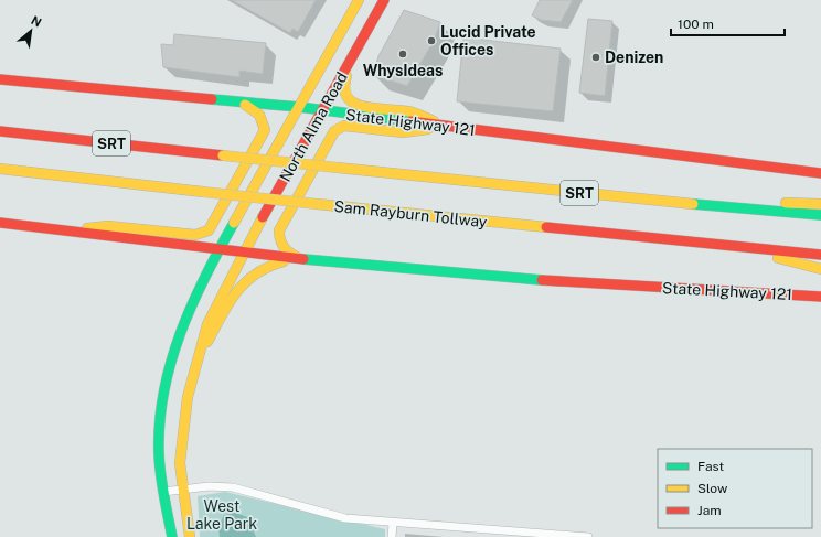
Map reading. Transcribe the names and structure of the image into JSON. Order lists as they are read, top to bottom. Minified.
{"streets":{"main road":["State Highway 121","North Alma Road","SRT","Sam Rayburn Tollway"]},"crossings":[["State Highway 121","North Alma Road"]],"parks":["West Lake Park"],"places":["Lucid Private Offices","WhysIdeas","Denizen"],"legend":["Fast","Slow","Jam"],"scale_bar":"100 m","north":"top right"}
